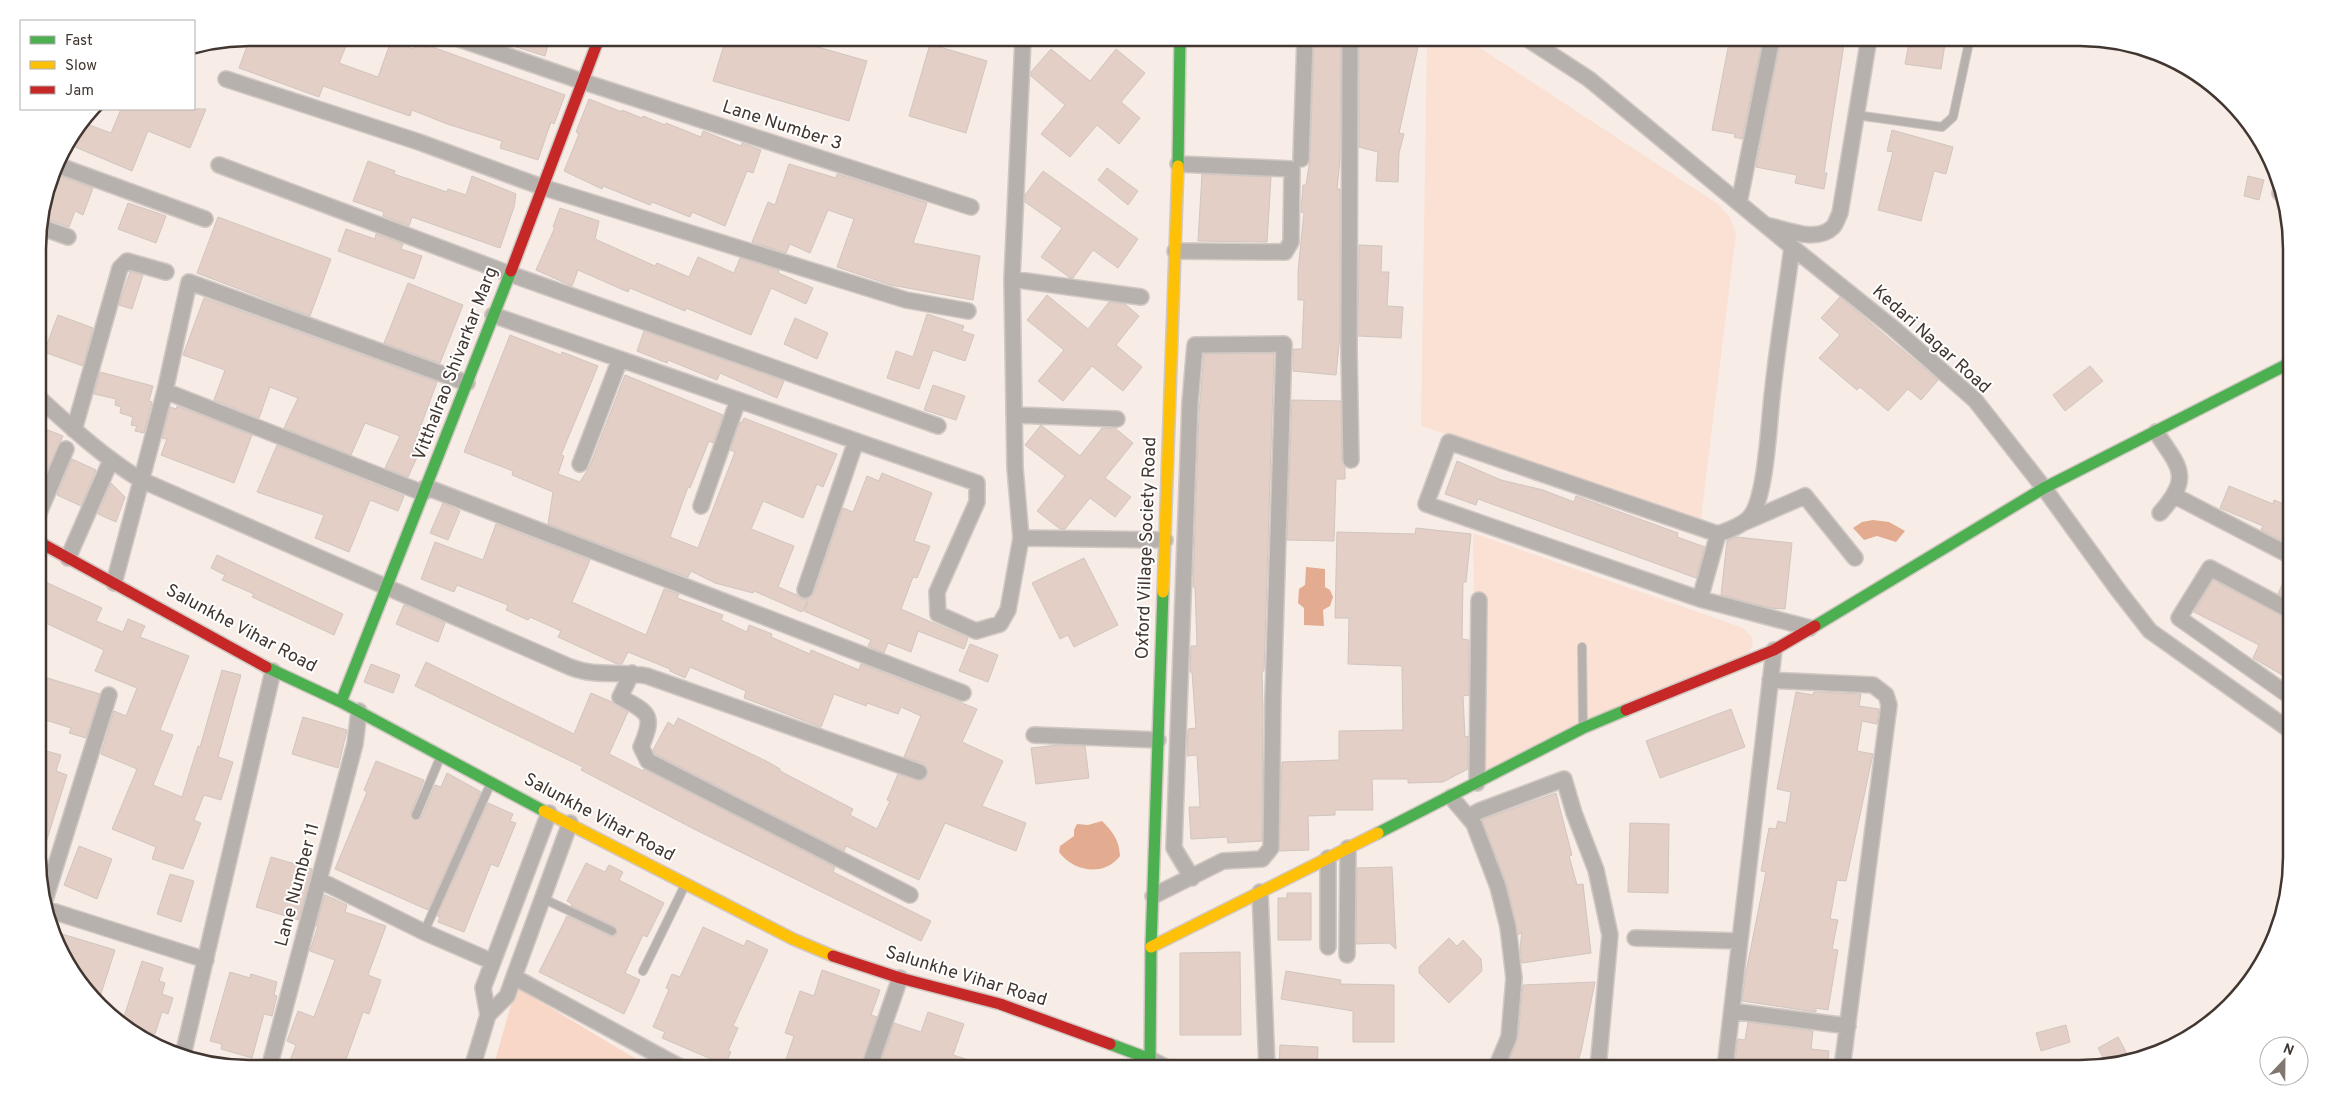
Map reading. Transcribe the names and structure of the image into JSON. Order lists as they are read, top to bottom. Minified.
{"streets":{"street":["Lane Number 3","Kedari Nagar Road","Vitthalrao Shivarkar Marg","Oxford Village Society Road","Salunkhe Vihar Road","Lane Number 11"]},"crossings":[["Lane Number 3","Vitthalrao Shivarkar Marg"],["Vitthalrao Shivarkar Marg","Salunkhe Vihar Road"],["Oxford Village Society Road","Salunkhe Vihar Road"],["Salunkhe Vihar Road","Lane Number 11"]],"legend":["Fast","Slow","Jam"],"north":"top"}
